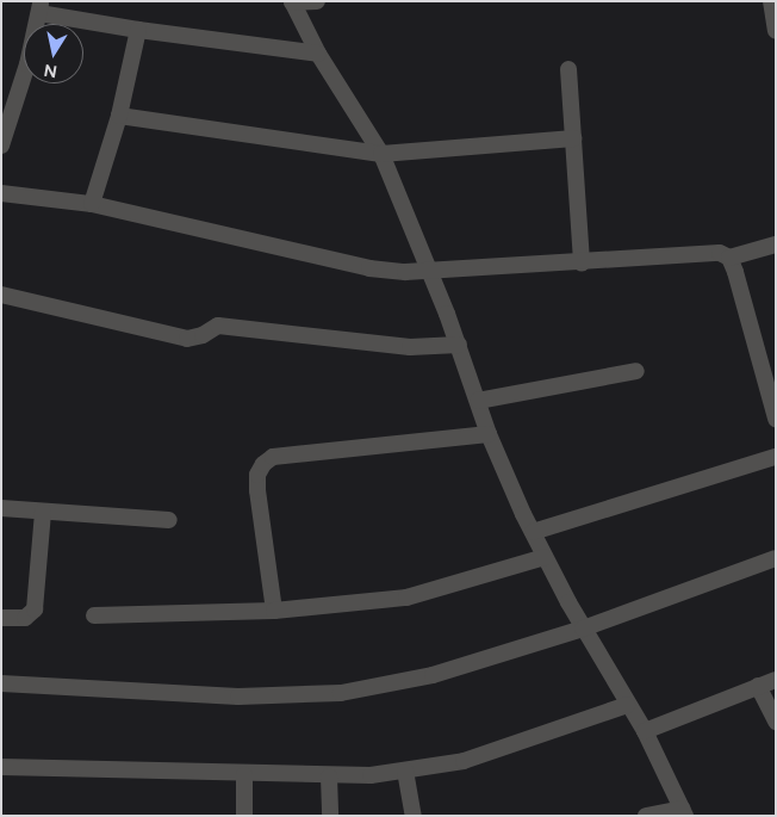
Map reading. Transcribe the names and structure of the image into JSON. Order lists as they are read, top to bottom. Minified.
{"north":"bottom"}
